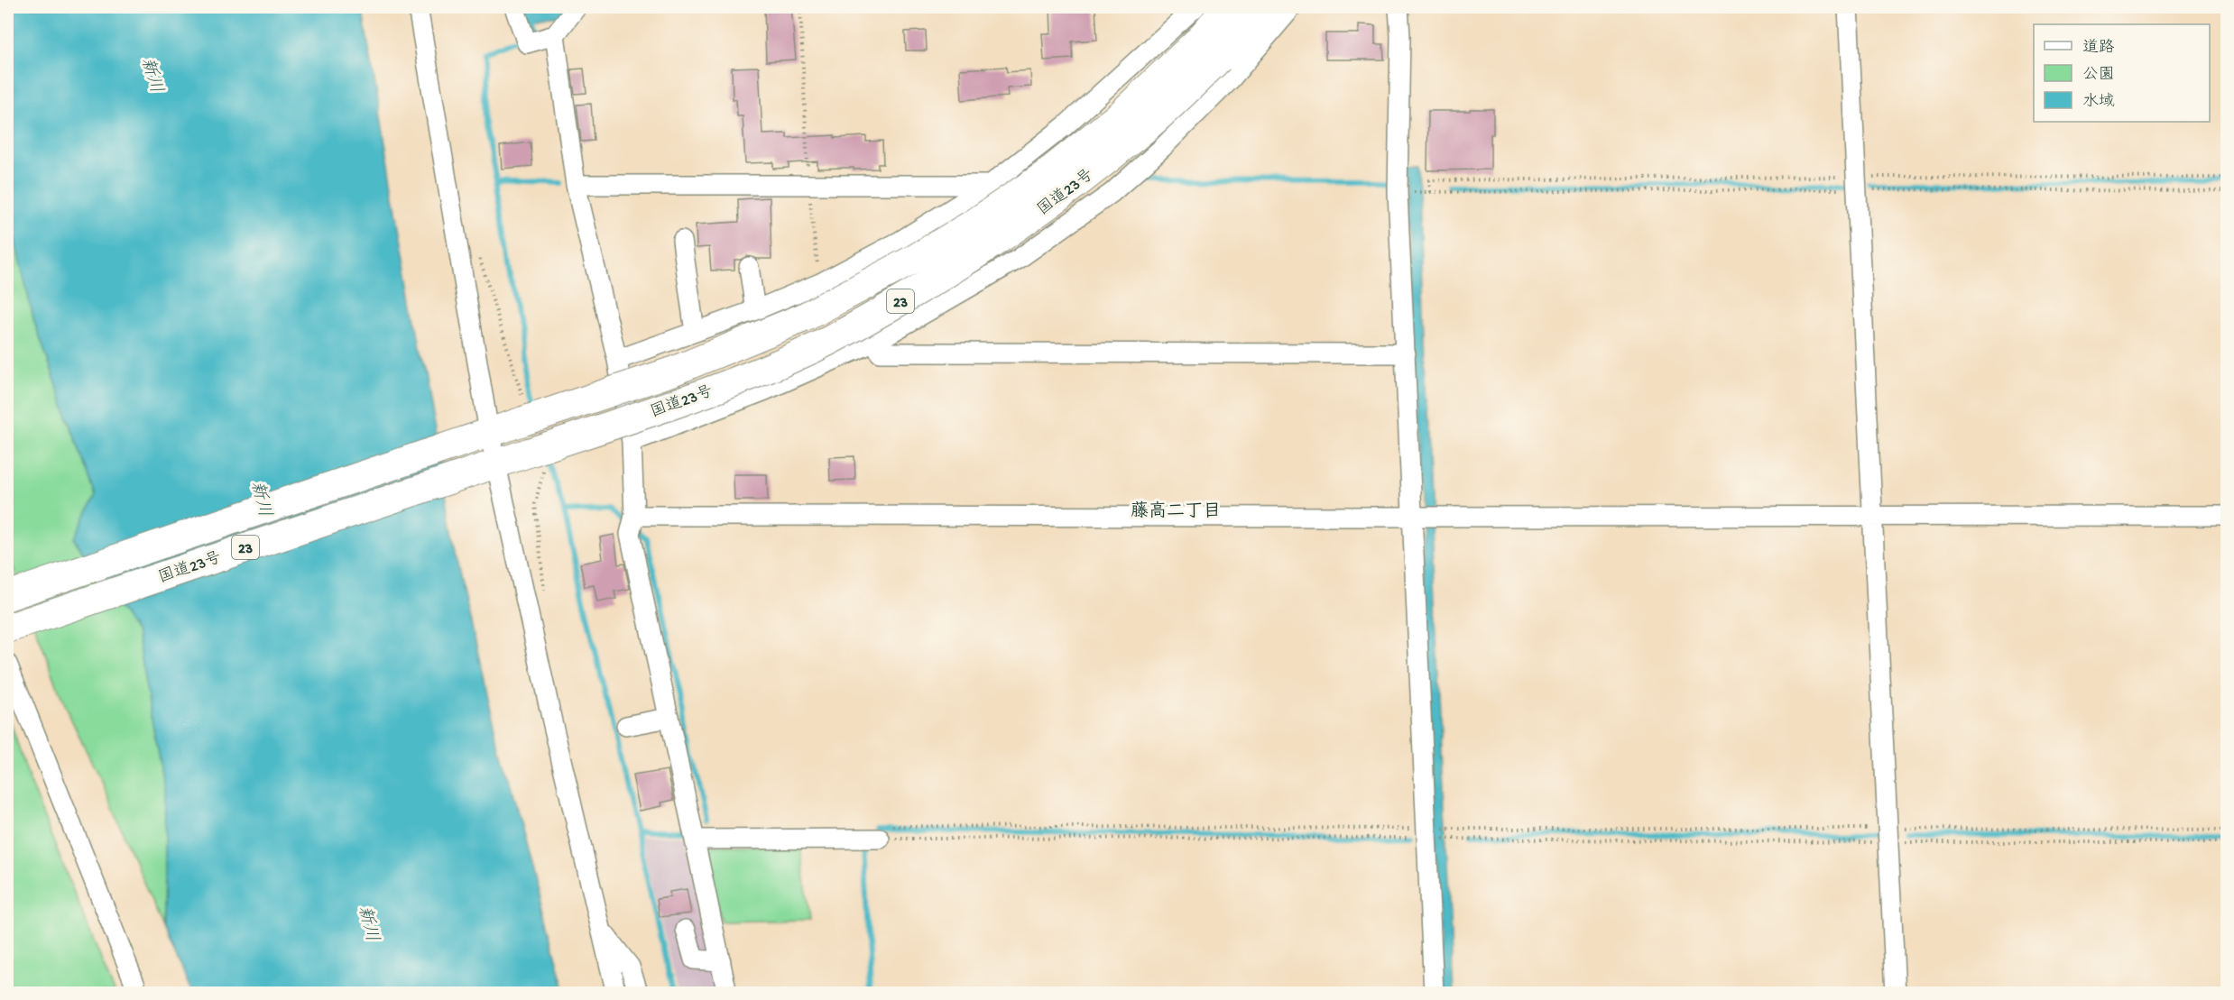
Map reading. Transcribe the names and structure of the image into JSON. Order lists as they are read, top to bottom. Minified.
{"streets":{"highway":["国道23号","23"]},"districts":["藤高二丁目"],"water":["新川"],"legend":["道路","公園","水域"]}
